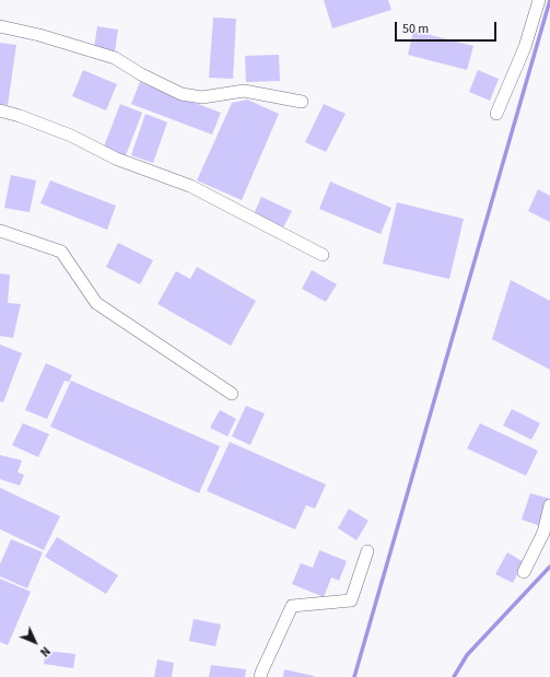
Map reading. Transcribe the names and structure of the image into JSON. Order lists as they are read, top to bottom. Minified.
{"scale_bar":"50 m","north":"bottom right"}
